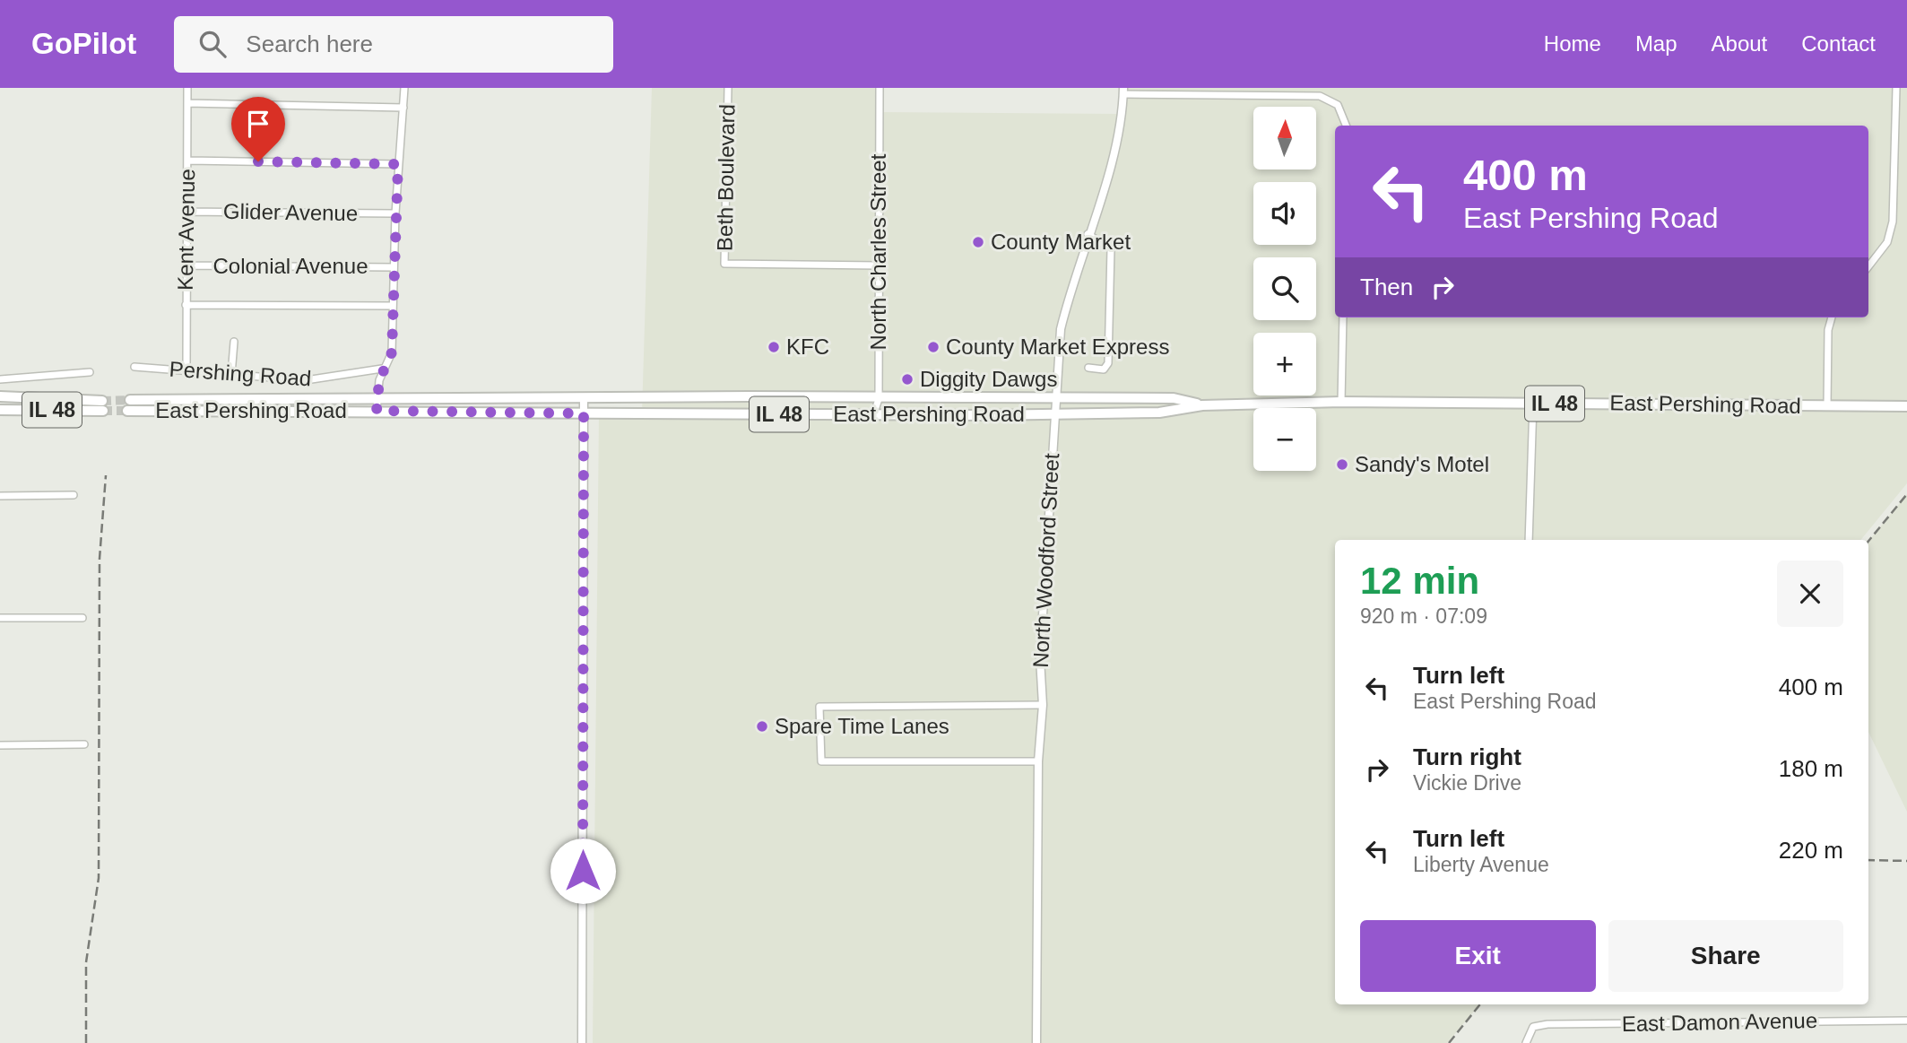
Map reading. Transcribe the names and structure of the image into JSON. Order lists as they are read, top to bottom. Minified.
{"streets":{"main road":["IL 48","East Pershing Road"],"street":["Beth Boulevard","Glider Avenue","Kent Avenue","North Charles Street","Colonial Avenue","Pershing Road","North Woodford Street","East Damon Avenue"]},"crossings":[["Beth Boulevard","North Charles Street"],["Glider Avenue","Kent Avenue"],["Kent Avenue","Colonial Avenue"],["Kent Avenue","Pershing Road"],["North Charles Street","East Pershing Road"],["East Pershing Road","North Woodford Street"]],"places":["County Market","KFC","County Market Express","Diggity Dawgs","Sandy's Motel","Spare Time Lanes"],"north":"top","page":{"header":"GoPilot","search":"Search here","nav":["Home","Map","About","Contact"],"map_buttons":["+","−"],"turn":["400 m","East Pershing Road"],"then":"Then","heading":["12 min","920 m · 07:09"],"list":[{"name":"Turn left","note":"East Pershing Road","value":"400 m"},{"name":"Turn right","note":"Vickie Drive","value":"180 m"},{"name":"Turn left","note":"Liberty Avenue","value":"220 m"}],"buttons":["Exit","Share"]}}
